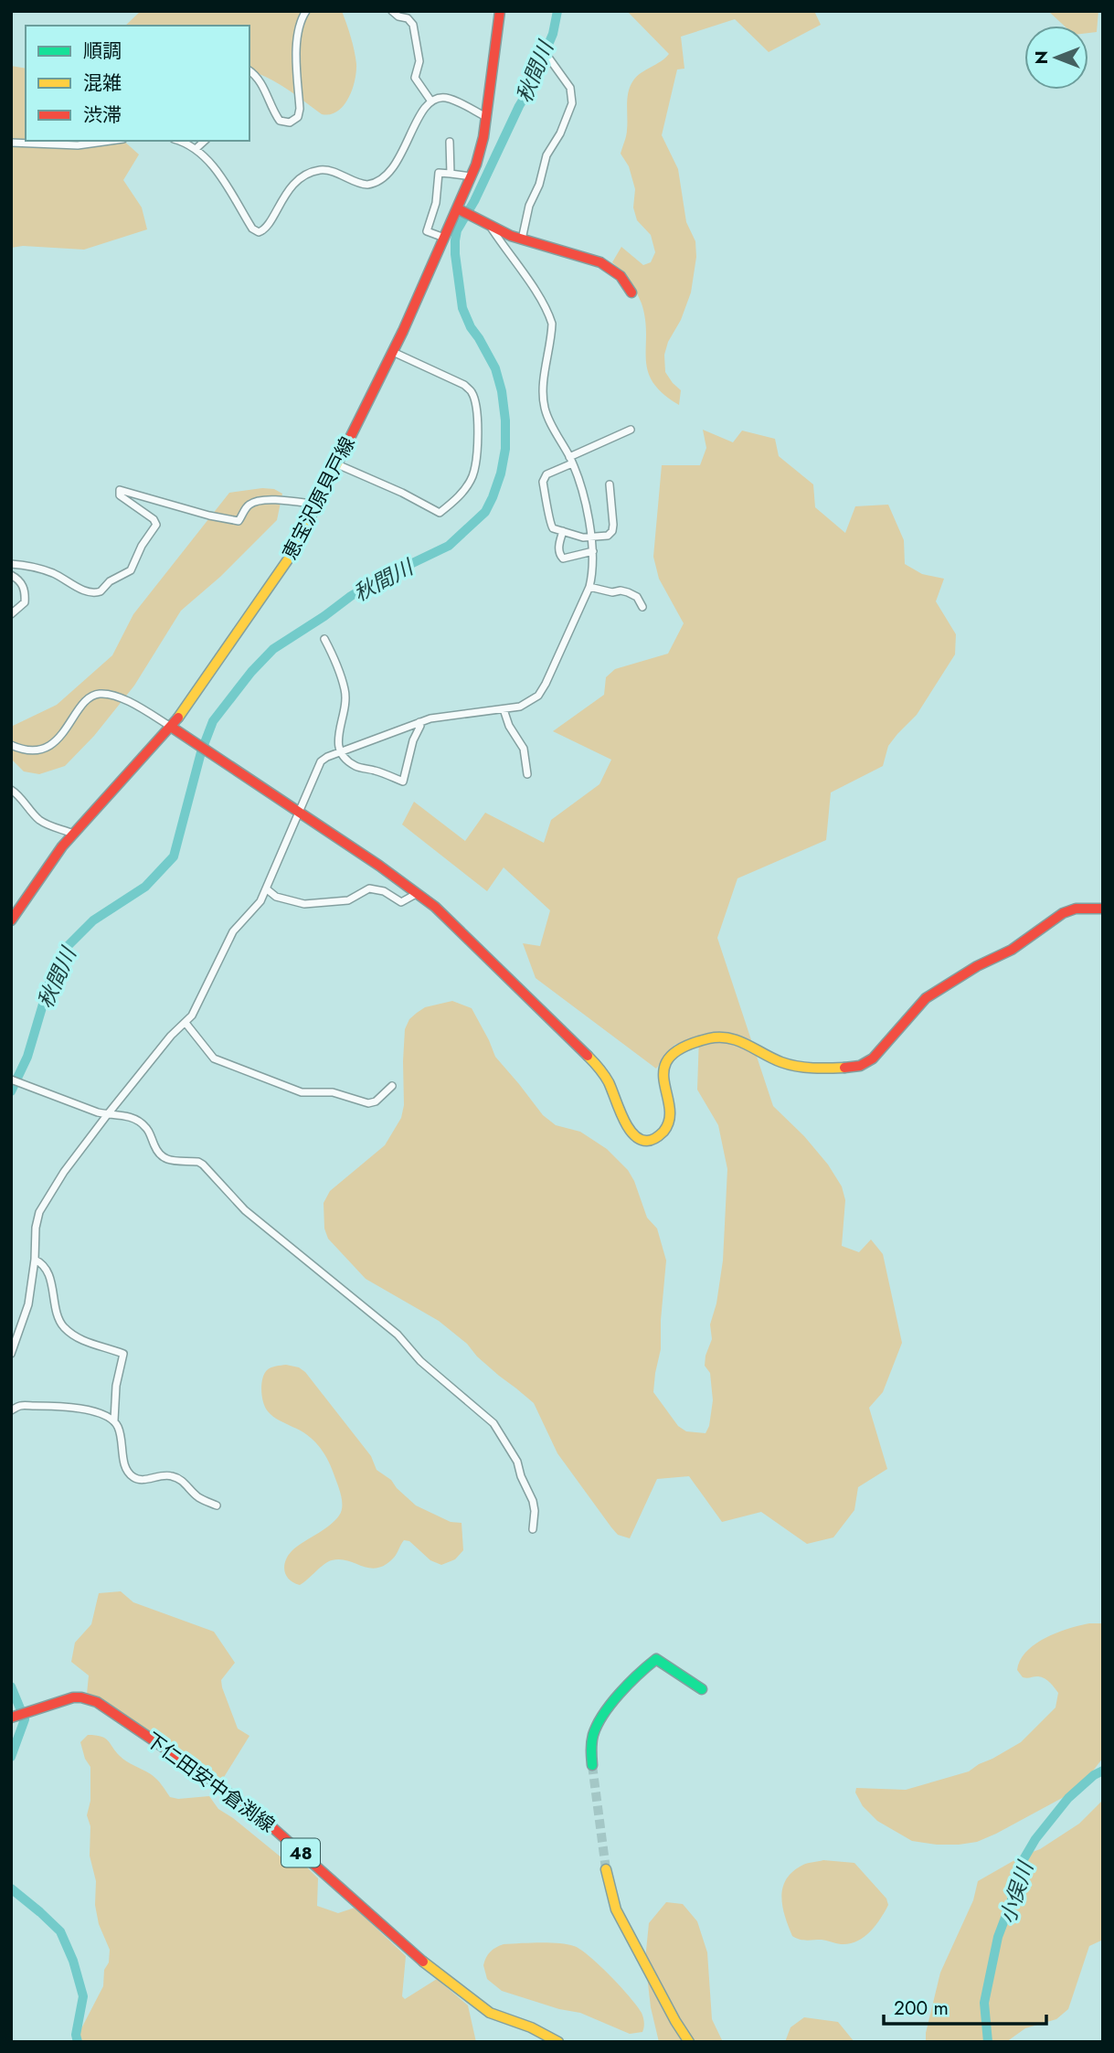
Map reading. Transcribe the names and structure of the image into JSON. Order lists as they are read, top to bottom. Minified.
{"streets":{"street":["恵宝沢原貝戸線","下仁田安中倉渕線","48"]},"water":["秋間川","小俣川"],"legend":["順調","混雑","渋滞"],"scale_bar":"200 m","north":"left"}
